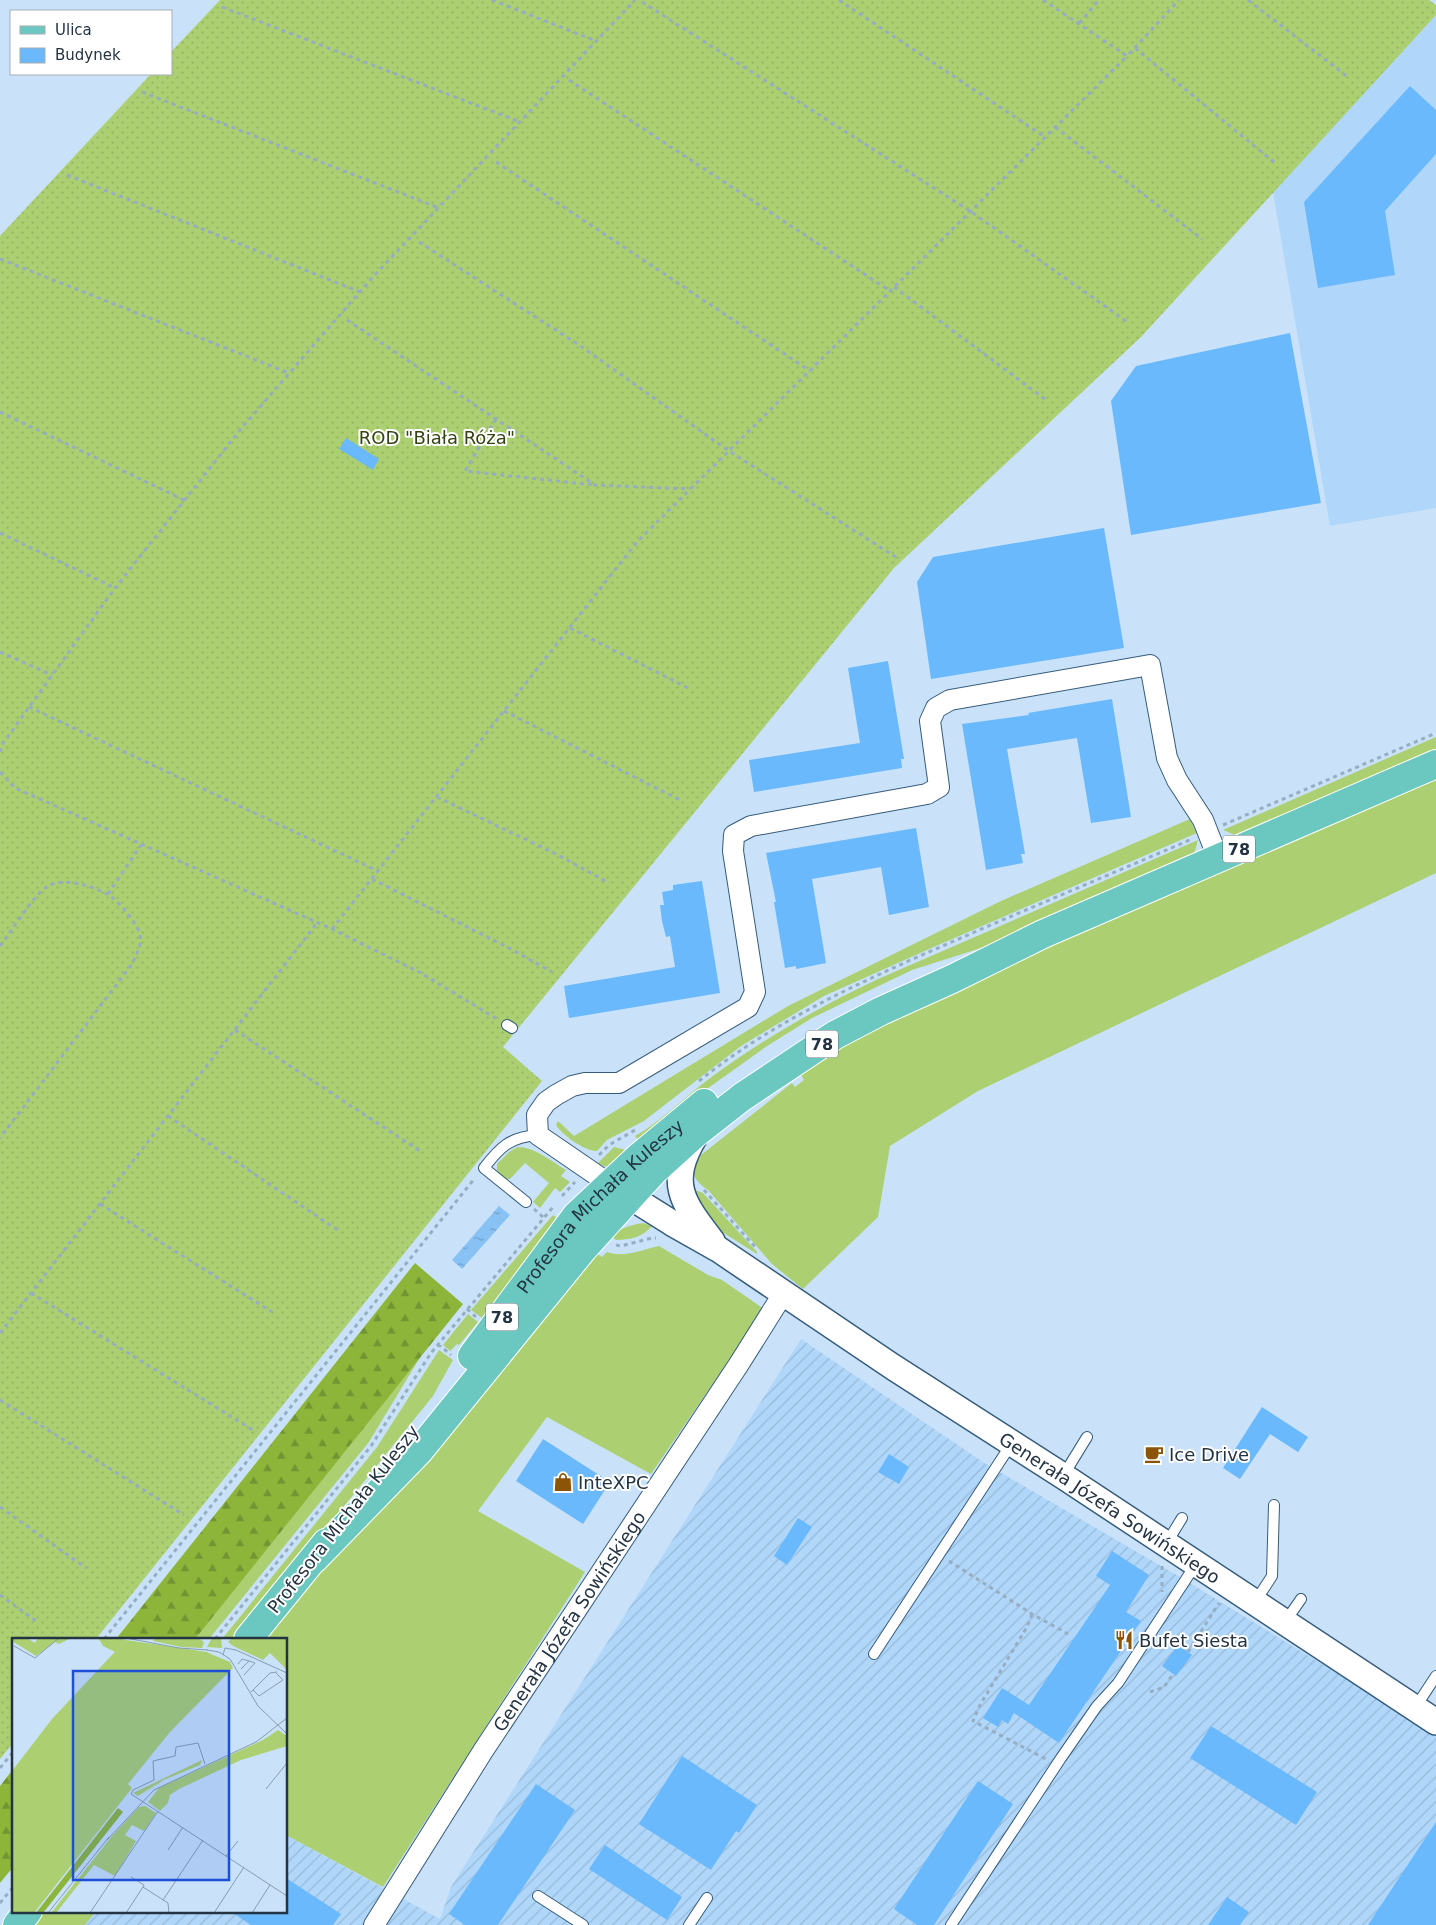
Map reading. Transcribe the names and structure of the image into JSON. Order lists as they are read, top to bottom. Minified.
{"streets":{"main road":["78","Profesora Michała Kuleszy"],"street":["Generała Józefa Sowińskiego"]},"crossings":[["Profesora Michała Kuleszy","Generała Józefa Sowińskiego"]],"parks":["ROD \"Biała Róża\""],"places":{"cafe":["Ice Drive"],"shop":["InteXPC"],"restaurant":["Bufet Siesta"]},"legend":["Ulica","Budynek"]}
